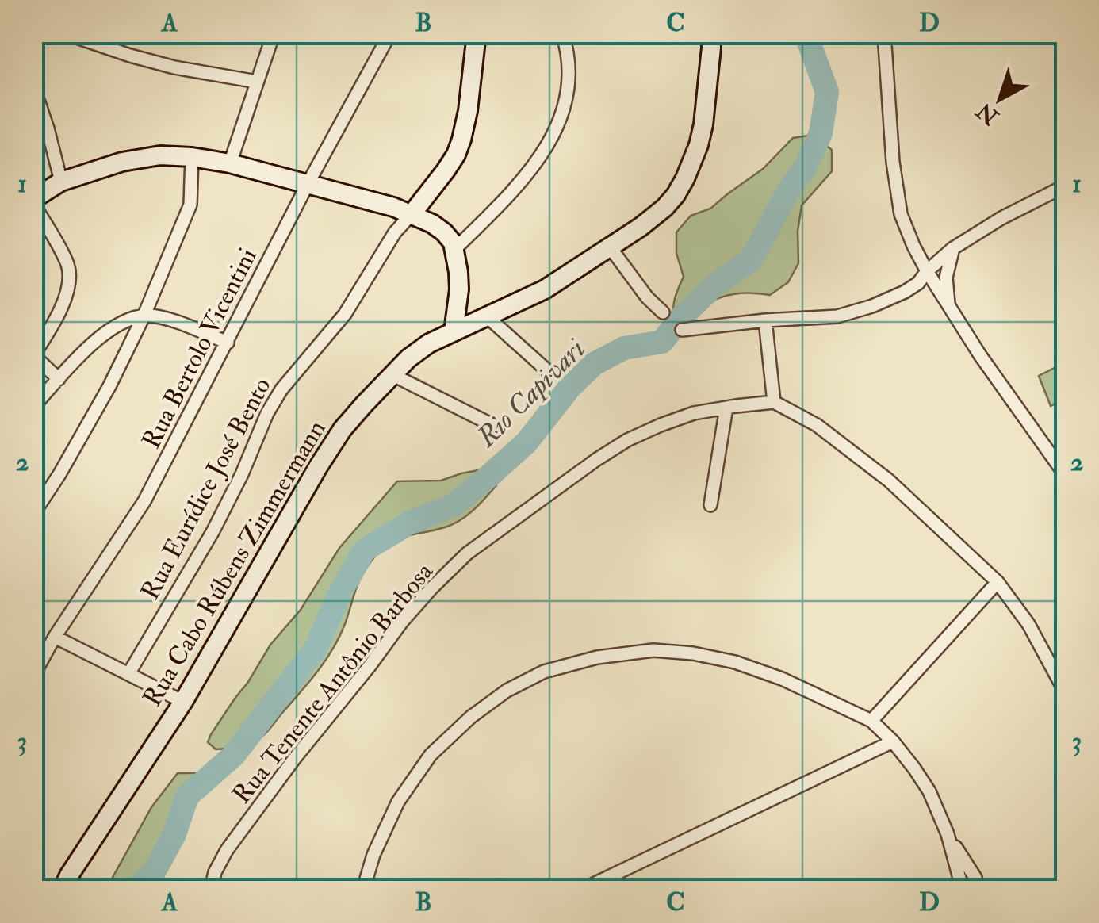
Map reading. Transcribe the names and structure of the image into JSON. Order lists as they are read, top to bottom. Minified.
{"streets":{"street":["Rua Bertolo Vicentini","Rua Eurídice José Bento","Rua Cabo Rúbens Zimmermann","Rua Tenente Antônio Barbosa"]},"water":["Rio Capivari"],"north":"bottom left","grid":{"columns":["A","B","C","D"],"rows":["1","2","3"]}}
